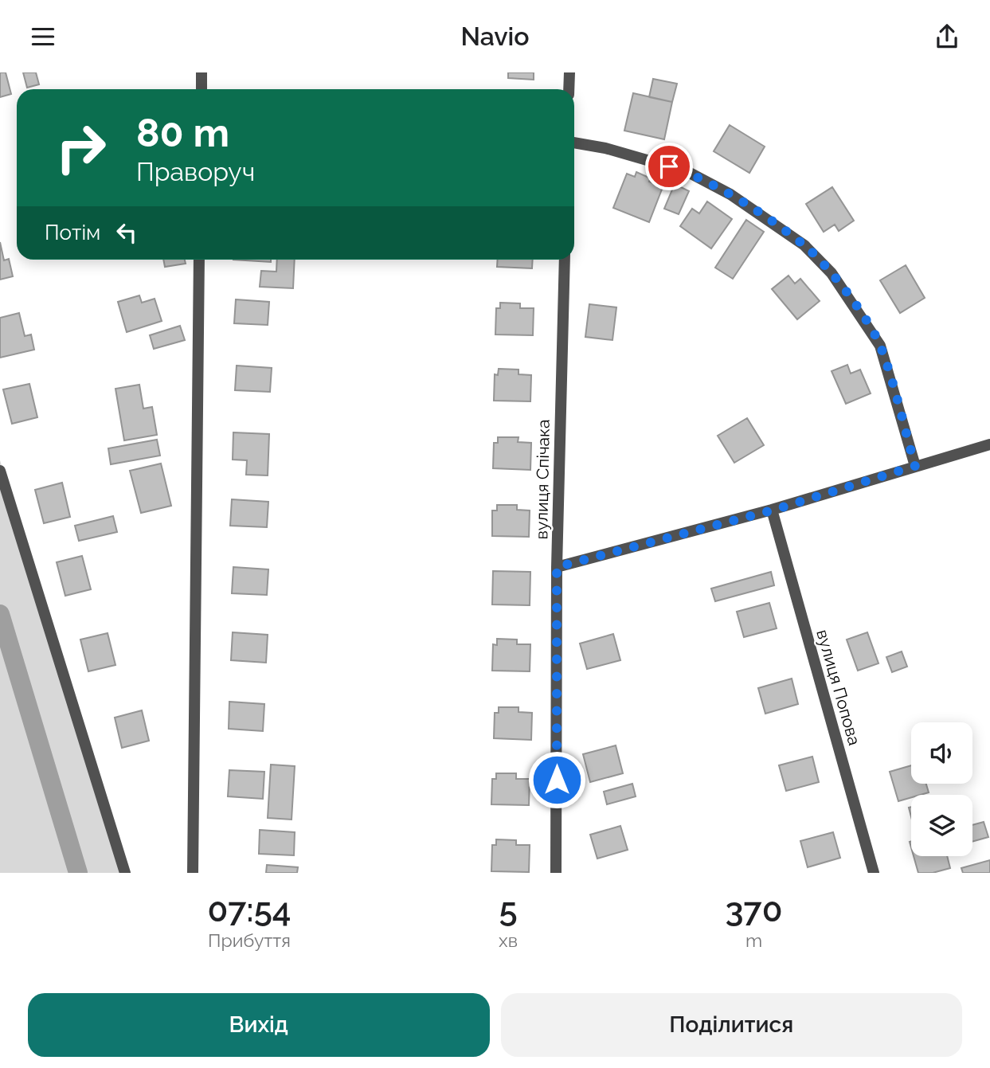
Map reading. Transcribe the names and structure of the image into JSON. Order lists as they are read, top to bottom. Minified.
{"streets":{"street":["вулиця Спічака","вулиця Попова"]},"page":{"header":"Navio","turn":["80 m","Праворуч"],"then":"Потім","eta":["07:54","Прибуття","5","хв","370","m"],"buttons":["Вихід","Поділитися"]}}
